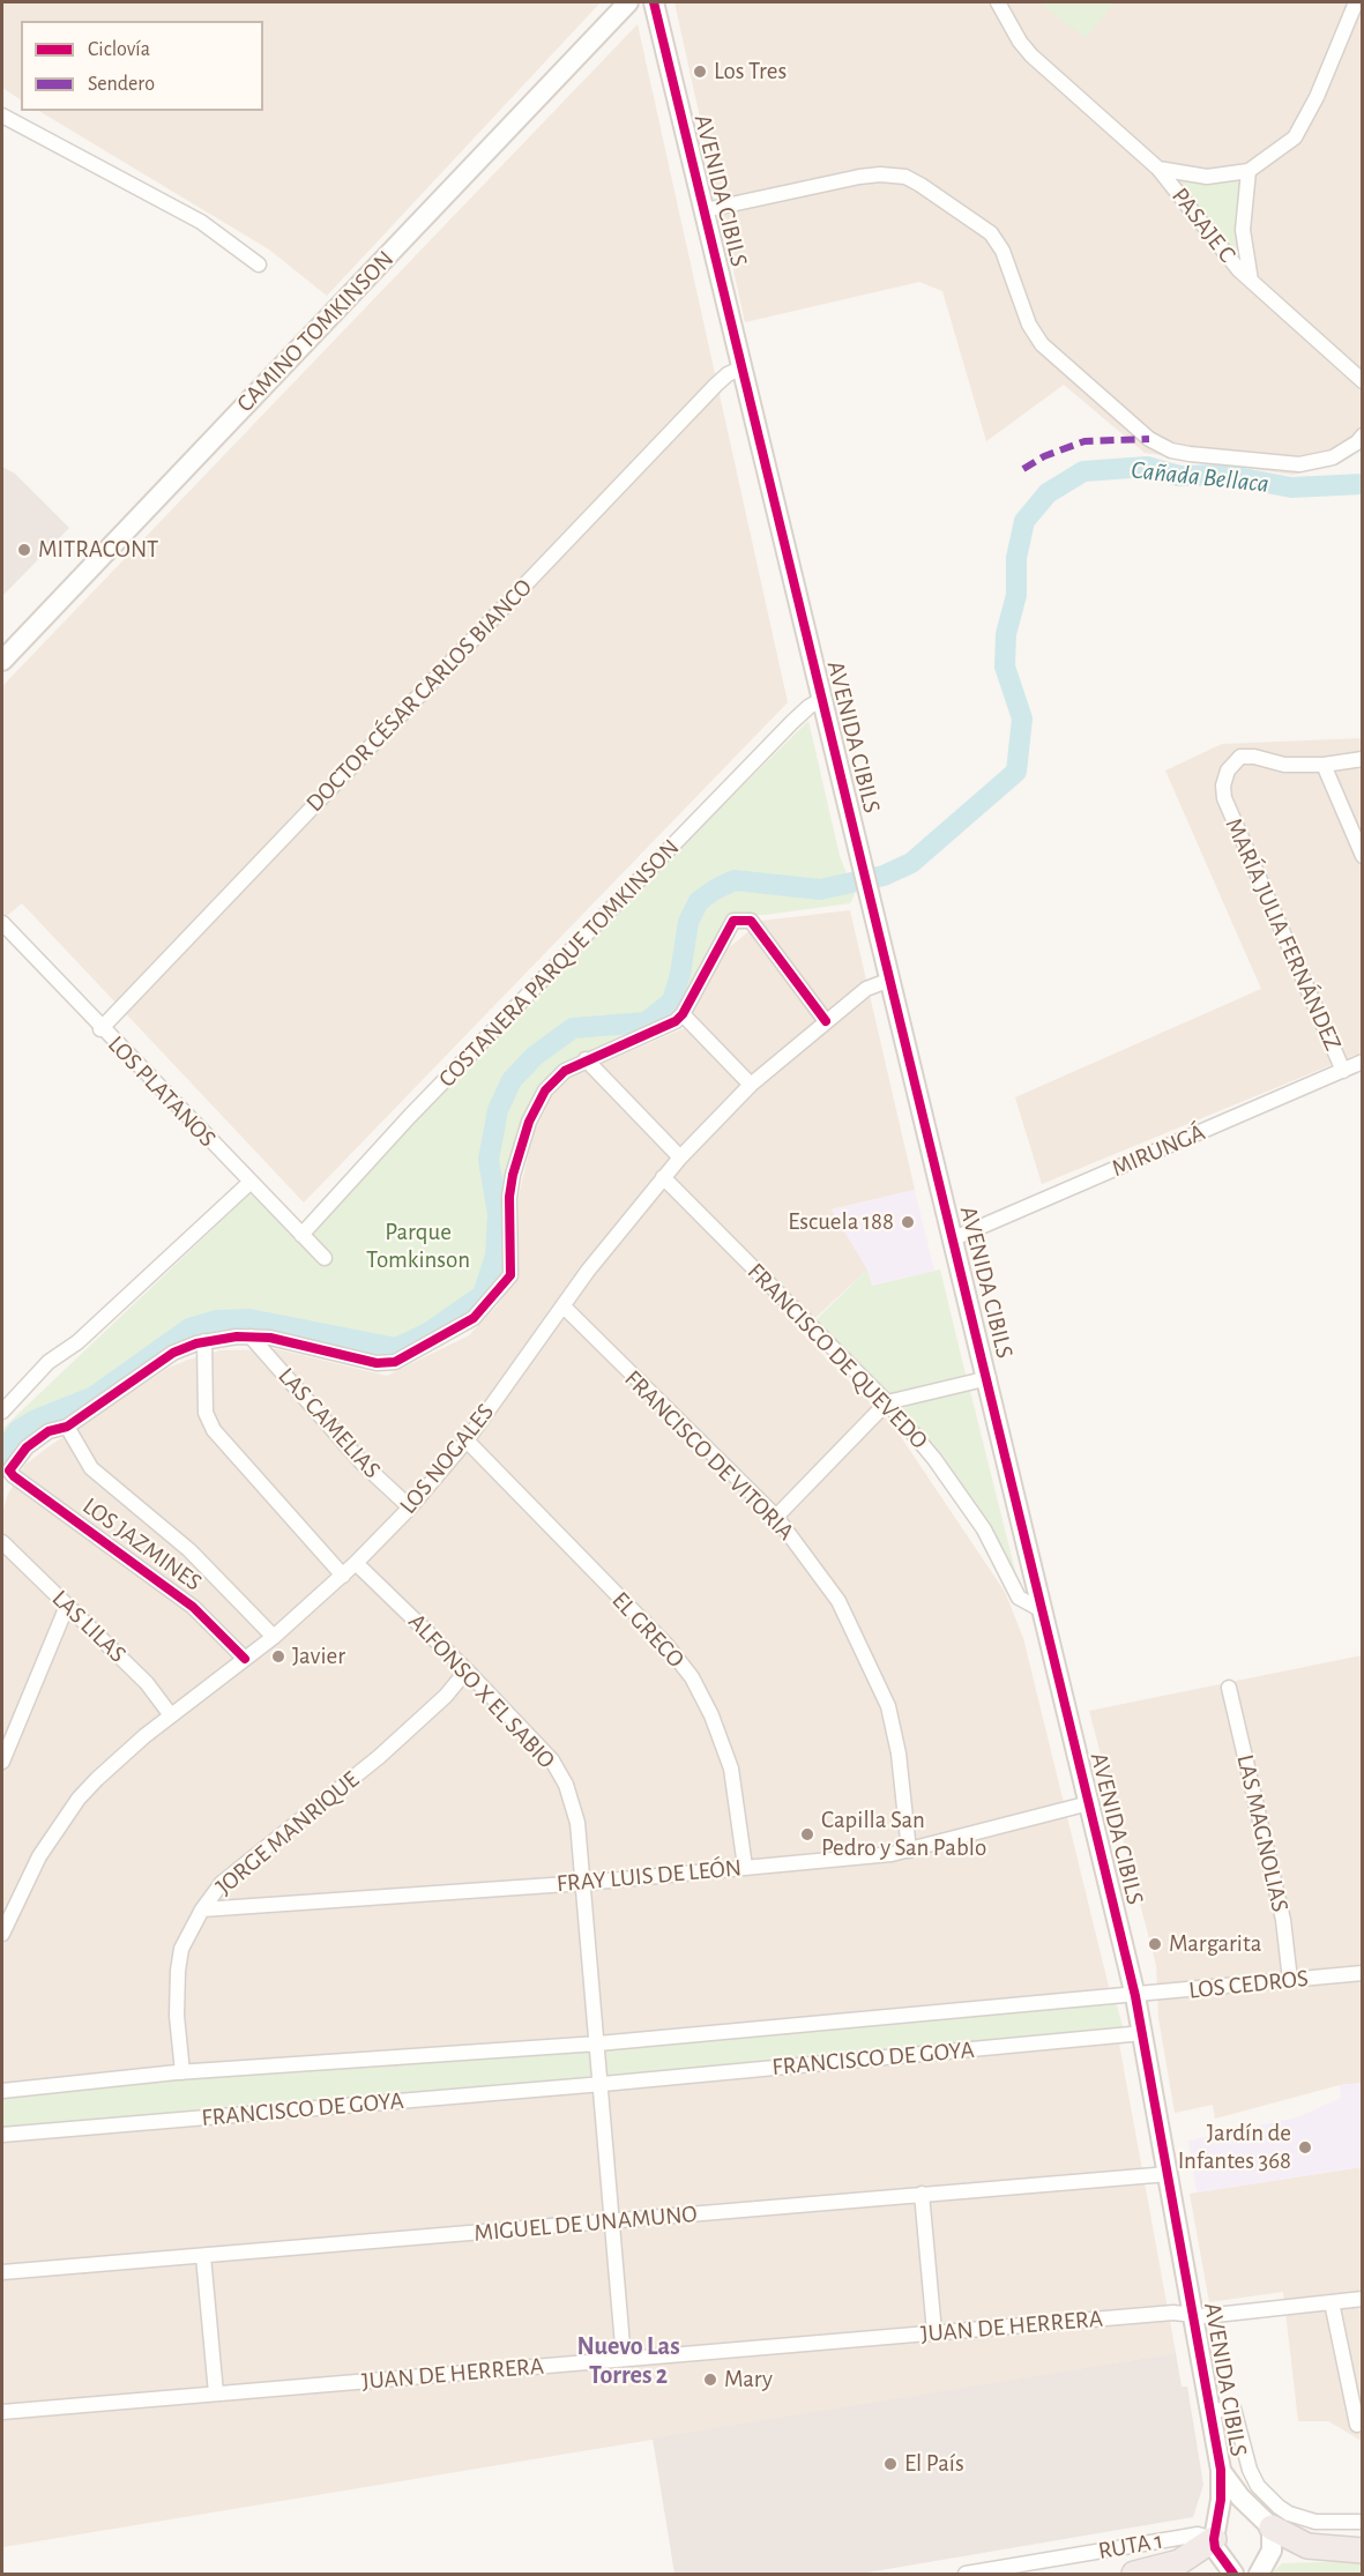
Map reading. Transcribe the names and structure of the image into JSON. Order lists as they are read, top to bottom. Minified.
{"streets":{"street":["AVENIDA CIBILS","PASAJE C","CAMINO TOMKINSON","DOCTOR CÉSAR CARLOS BIANCO","MARÍA JULIA FERNÁNDEZ","COSTANERA PARQUE TOMKINSON","LOS PLATANOS","MIRUNGÁ","FRANCISCO DE QUEVEDO","LAS CAMELIAS","FRANCISCO DE VITORIA","LOS NOGALES","LOS JAZMINES","LAS LILAS","EL GRECO","ALFONSO X EL SABIO","JORGE MANRIQUE","LAS MAGNOLIAS","FRAY LUIS DE LEÓN","LOS CEDROS","FRANCISCO DE GOYA","MIGUEL DE UNAMUNO","JUAN DE HERRERA","RUTA 1"]},"crossings":[["AVENIDA CIBILS","DOCTOR CÉSAR CARLOS BIANCO"],["AVENIDA CIBILS","COSTANERA PARQUE TOMKINSON"],["AVENIDA CIBILS","MIRUNGÁ"],["AVENIDA CIBILS","FRANCISCO DE QUEVEDO"],["AVENIDA CIBILS","LOS NOGALES"],["AVENIDA CIBILS","FRAY LUIS DE LEÓN"],["AVENIDA CIBILS","LOS CEDROS"],["AVENIDA CIBILS","FRANCISCO DE GOYA"],["AVENIDA CIBILS","MIGUEL DE UNAMUNO"],["AVENIDA CIBILS","JUAN DE HERRERA"],["AVENIDA CIBILS","RUTA 1"],["DOCTOR CÉSAR CARLOS BIANCO","LOS PLATANOS"],["MARÍA JULIA FERNÁNDEZ","MIRUNGÁ"],["COSTANERA PARQUE TOMKINSON","LOS PLATANOS"],["FRANCISCO DE QUEVEDO","LOS NOGALES"],["LAS CAMELIAS","LOS NOGALES"],["FRANCISCO DE VITORIA","LOS NOGALES"],["FRANCISCO DE VITORIA","FRAY LUIS DE LEÓN"],["LOS NOGALES","LOS JAZMINES"],["LOS NOGALES","LAS LILAS"],["LOS NOGALES","EL GRECO"],["LOS NOGALES","ALFONSO X EL SABIO"],["EL GRECO","FRAY LUIS DE LEÓN"],["ALFONSO X EL SABIO","JORGE MANRIQUE"],["ALFONSO X EL SABIO","FRAY LUIS DE LEÓN"],["ALFONSO X EL SABIO","FRANCISCO DE GOYA"],["JORGE MANRIQUE","FRAY LUIS DE LEÓN"],["JORGE MANRIQUE","FRANCISCO DE GOYA"],["LAS MAGNOLIAS","LOS CEDROS"],["LOS CEDROS","FRANCISCO DE GOYA"]],"districts":["Nuevo Las Torres 2"],"water":["Cañada Bellaca"],"parks":["Parque Tomkinson"],"places":["Los Tres","MITRACONT","Escuela 188","Javier","Capilla San Pedro y San Pablo","Margarita","Jardín de Infantes 368","Mary","El País"],"legend":["Ciclovía","Sendero"]}
